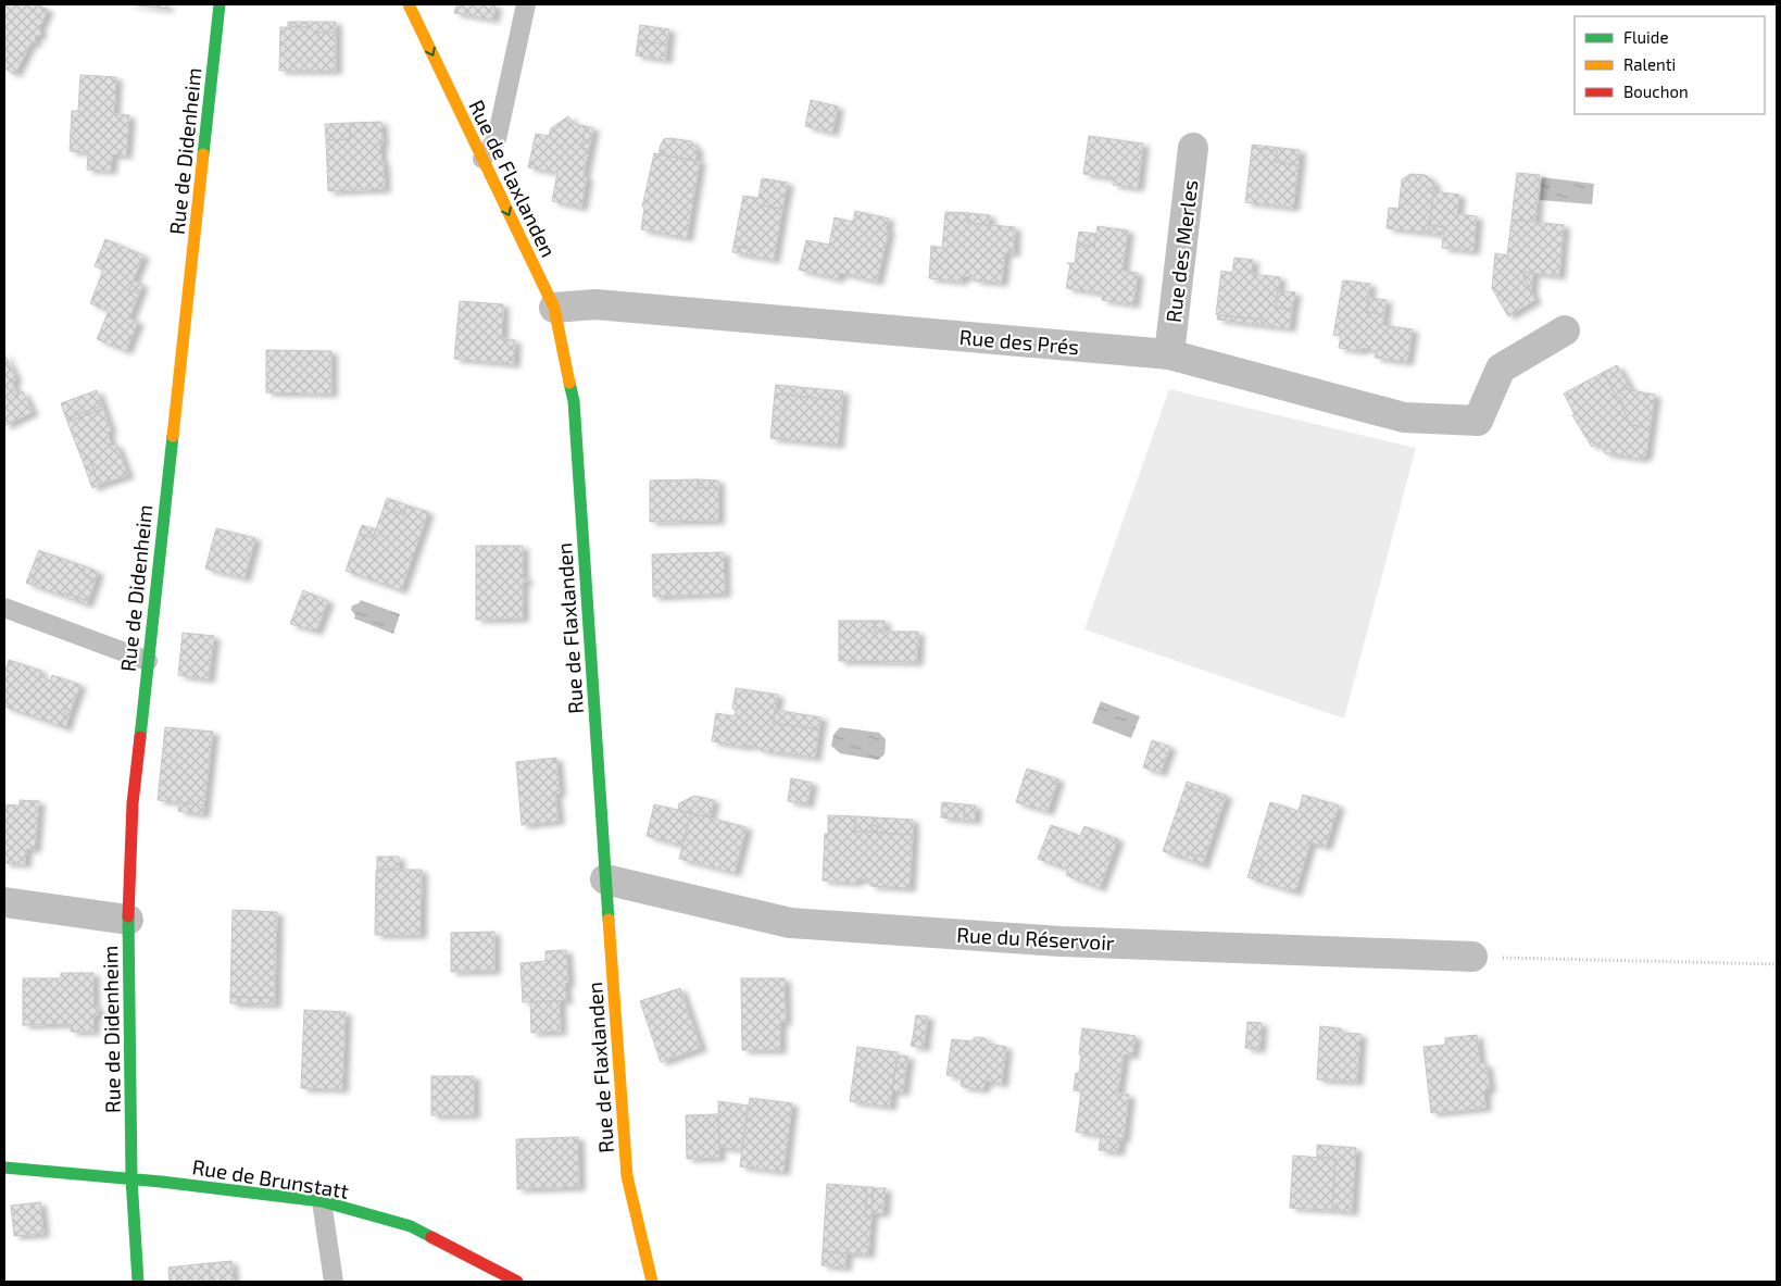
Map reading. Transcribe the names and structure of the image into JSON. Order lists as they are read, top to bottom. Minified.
{"streets":{"street":["Rue de Didenheim","Rue de Flaxlanden","Rue des Merles","Rue des Prés","Rue du Réservoir","Rue de Brunstatt"]},"crossings":[["Rue de Didenheim","Rue de Brunstatt"],["Rue de Flaxlanden","Rue des Prés"],["Rue de Flaxlanden","Rue du Réservoir"],["Rue des Merles","Rue des Prés"]],"legend":["Fluide","Ralenti","Bouchon"]}
